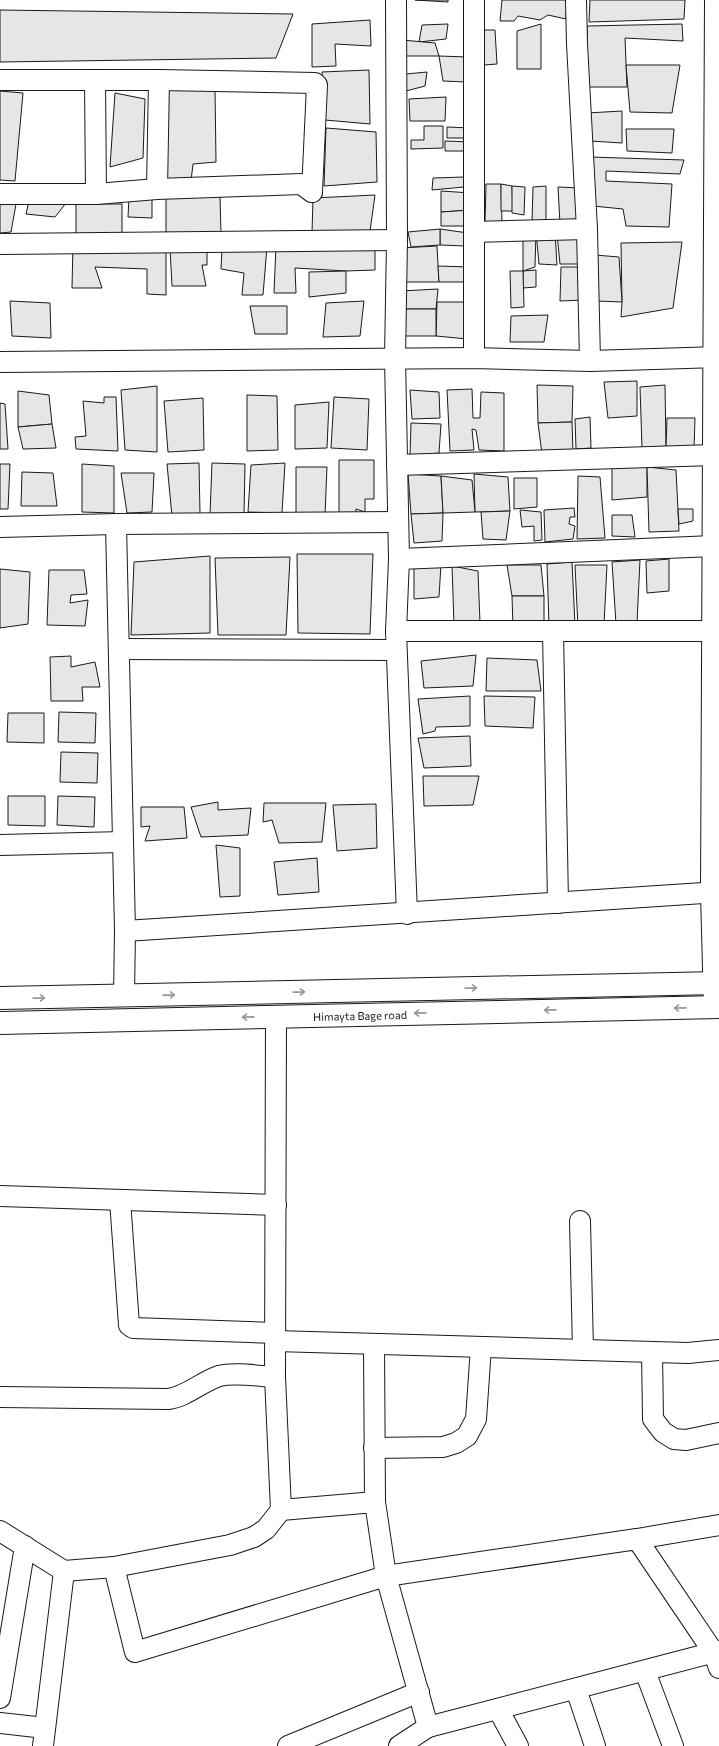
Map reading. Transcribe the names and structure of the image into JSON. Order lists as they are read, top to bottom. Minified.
{"streets":{"main road":["Himayta Bage road"]}}
